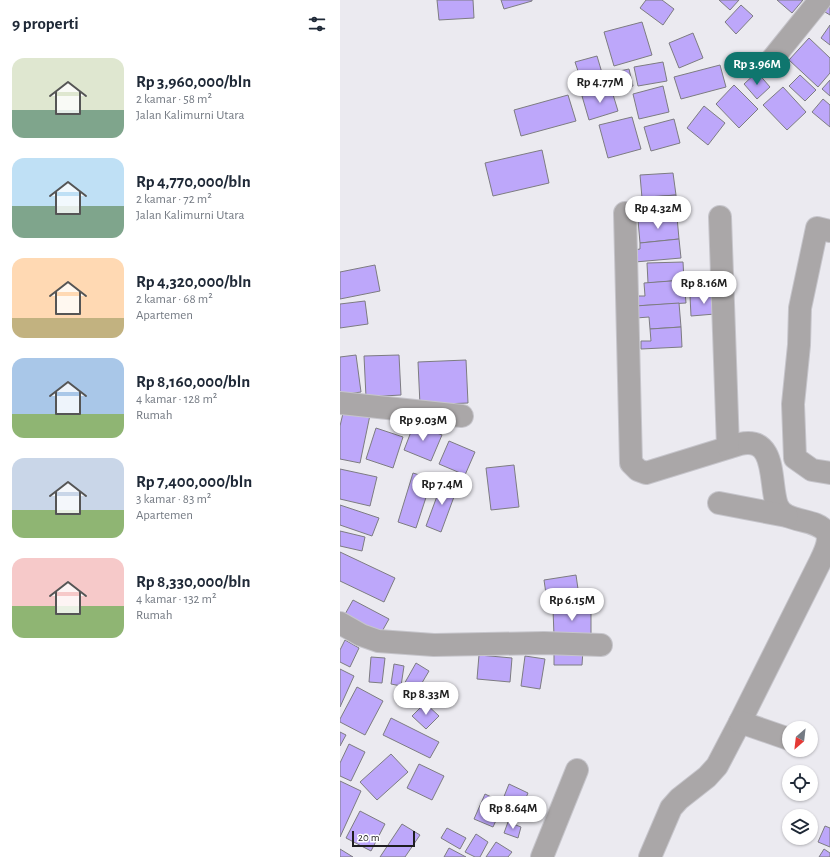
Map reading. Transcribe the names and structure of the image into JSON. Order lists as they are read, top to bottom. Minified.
{"scale_bar":"20 m","north":"bottom left","page":{"heading":"9 properti","list":[{"name":"Rp 3,960,000/bln","note":"2 kamar · 58 m² · Jalan Kalimurni Utara"},{"name":"Rp 4,770,000/bln","note":"2 kamar · 72 m² · Jalan Kalimurni Utara"},{"name":"Rp 4,320,000/bln","note":"2 kamar · 68 m² · Apartemen"},{"name":"Rp 8,160,000/bln","note":"4 kamar · 128 m² · Rumah"},{"name":"Rp 7,400,000/bln","note":"3 kamar · 83 m² · Apartemen"},{"name":"Rp 8,330,000/bln","note":"4 kamar · 132 m² · Rumah"}],"price":["Rp 3.96M","Rp 4.77M","Rp 4.32M","Rp 8.16M","Rp 9.03M","Rp 7.4M","Rp 6.15M","Rp 8.33M","Rp 8.64M"],"scale":"20 m"}}
